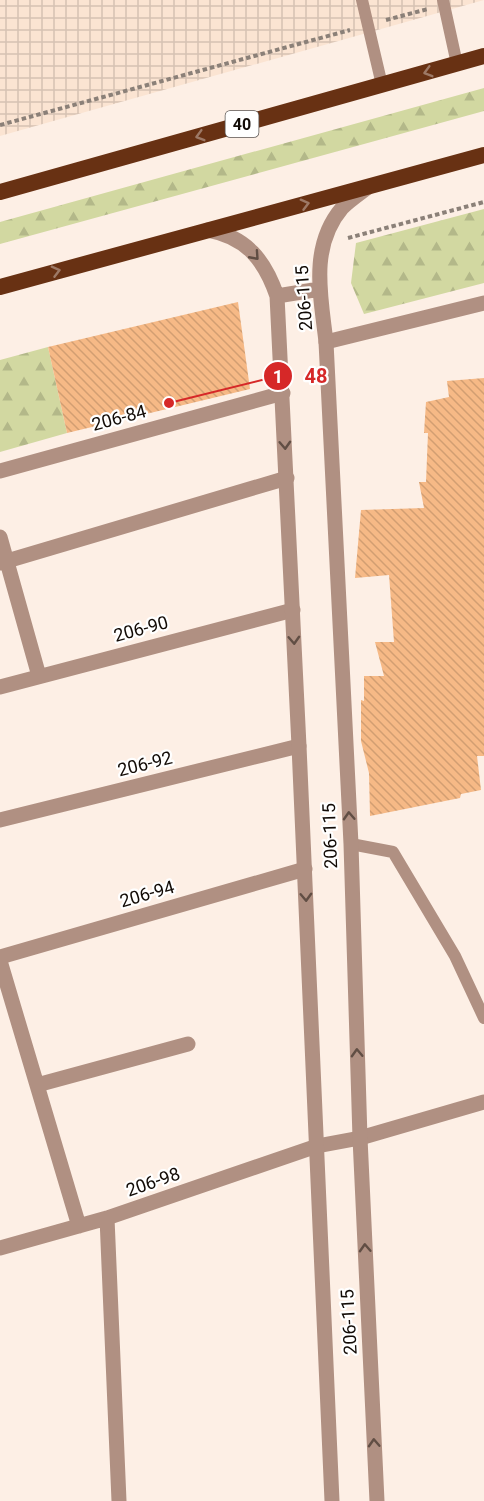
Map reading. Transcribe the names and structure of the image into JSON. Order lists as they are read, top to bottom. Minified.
{"streets":{"highway":["40"],"street":["206-115","206-84","206-90","206-92","206-94","206-98"]},"crossings":[["206-115","206-84"],["206-115","206-90"],["206-115","206-92"],["206-115","206-94"],["206-115","206-98"]],"places":["48"]}
